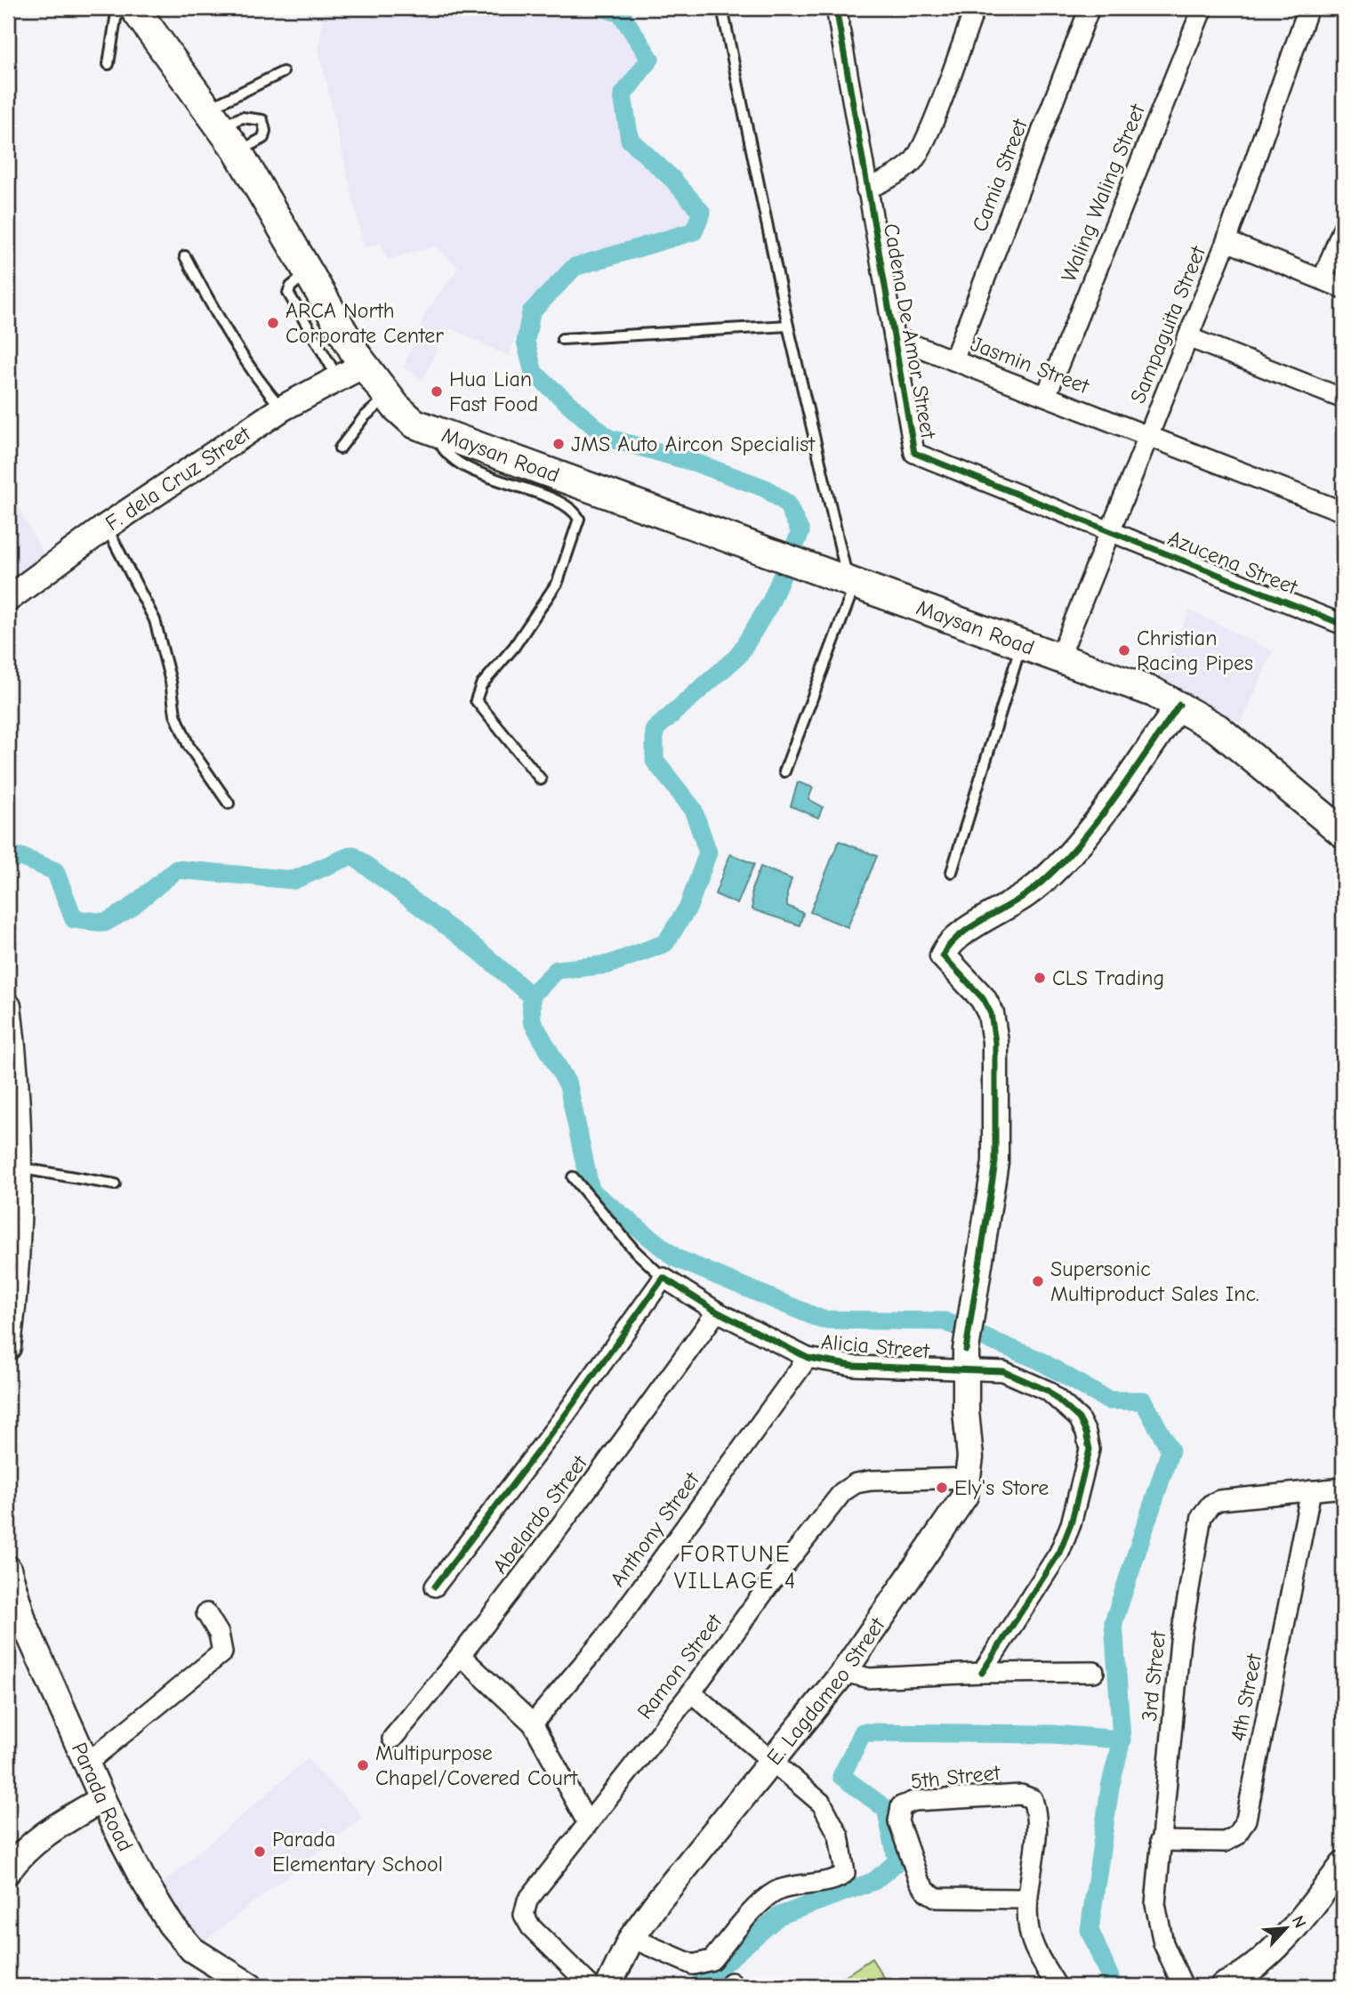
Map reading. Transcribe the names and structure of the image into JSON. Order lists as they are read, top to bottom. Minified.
{"streets":{"main road":["Maysan Road"],"street":["Camia Street","Waling Waling Street","Sampaguita Street","Cadena De Amor Street","Jasmin Street","F. dela Cruz Street","Azucena Street","Alicia Street","Abelardo Street","Anthony Street","Ramon Street","3rd Street","E. Lagdameo Street","4th Street","5th Street","Parada Road"]},"crossings":[["Camia Street","Jasmin Street"],["Waling Waling Street","Jasmin Street"],["Sampaguita Street","Cadena De Amor Street"],["Sampaguita Street","Jasmin Street"],["Sampaguita Street","Maysan Road"],["Sampaguita Street","Azucena Street"],["Cadena De Amor Street","Jasmin Street"],["Cadena De Amor Street","Azucena Street"],["Maysan Road","F. dela Cruz Street"],["Maysan Road","E. Lagdameo Street"],["Alicia Street","Abelardo Street"],["Alicia Street","Anthony Street"],["Alicia Street","E. Lagdameo Street"],["Ramon Street","E. Lagdameo Street"],["3rd Street","4th Street"]],"districts":["FORTUNE VILLAGE 4"],"places":["ARCA North Corporate Center","Hua Lian Fast Food","JMS Auto Aircon Specialist","Christian Racing Pipes","CLS Trading","Supersonic Multiproduct Sales Inc.","Ely's Store","Multipurpose Chapel/Covered Court","Parada Elementary School"],"north":"top right"}
